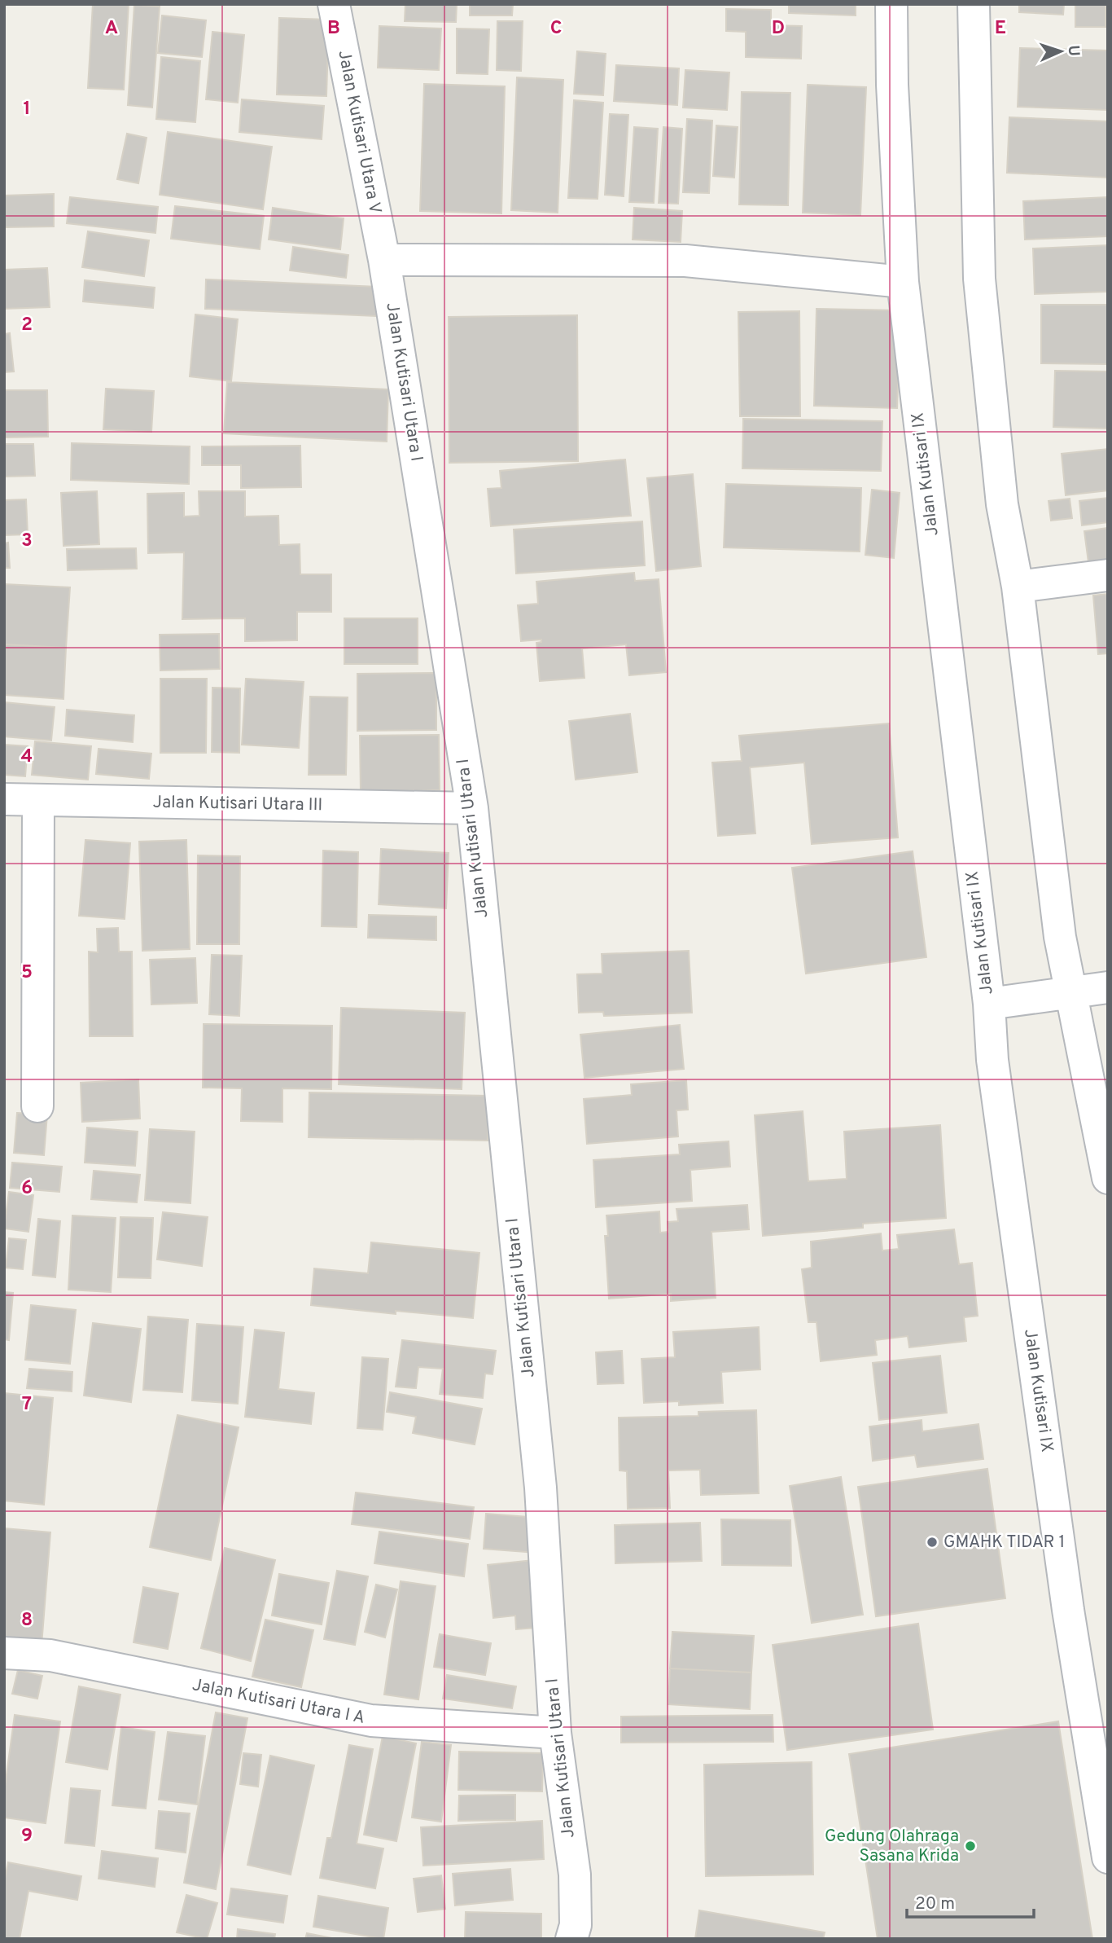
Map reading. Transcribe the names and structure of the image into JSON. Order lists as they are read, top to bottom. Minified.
{"streets":{"street":["Jalan Kutisari Utara V","Jalan Kutisari Utara I","Jalan Kutisari IX","Jalan Kutisari Utara III","Jalan Kutisari Utara I A"]},"crossings":[["Jalan Kutisari Utara V","Jalan Kutisari Utara I"],["Jalan Kutisari Utara I","Jalan Kutisari Utara III"],["Jalan Kutisari Utara I","Jalan Kutisari Utara I A"]],"places":["GMAHK TIDAR 1","Gedung Olahraga Sasana Krida"],"scale_bar":"20 m","north":"right","grid":{"columns":["A","B","C","D","E"],"rows":["1","2","3","4","5","6","7","8","9"]}}
